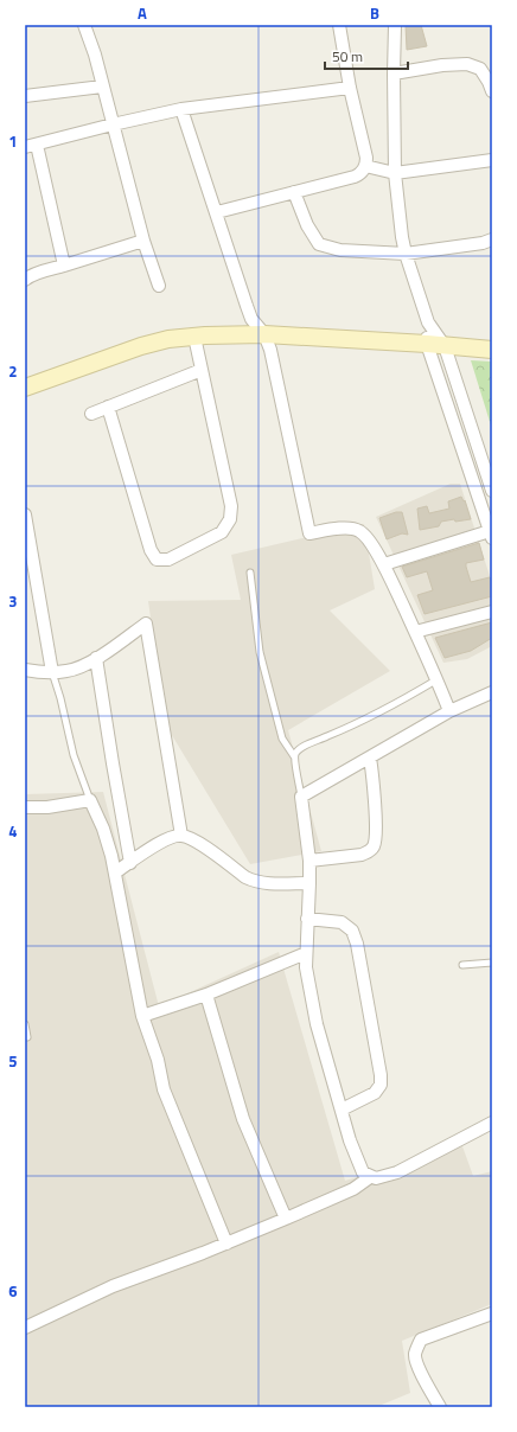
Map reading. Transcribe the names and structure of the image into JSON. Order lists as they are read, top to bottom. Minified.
{"scale_bar":"50 m","grid":{"columns":["A","B"],"rows":["1","2","3","4","5","6"]}}
